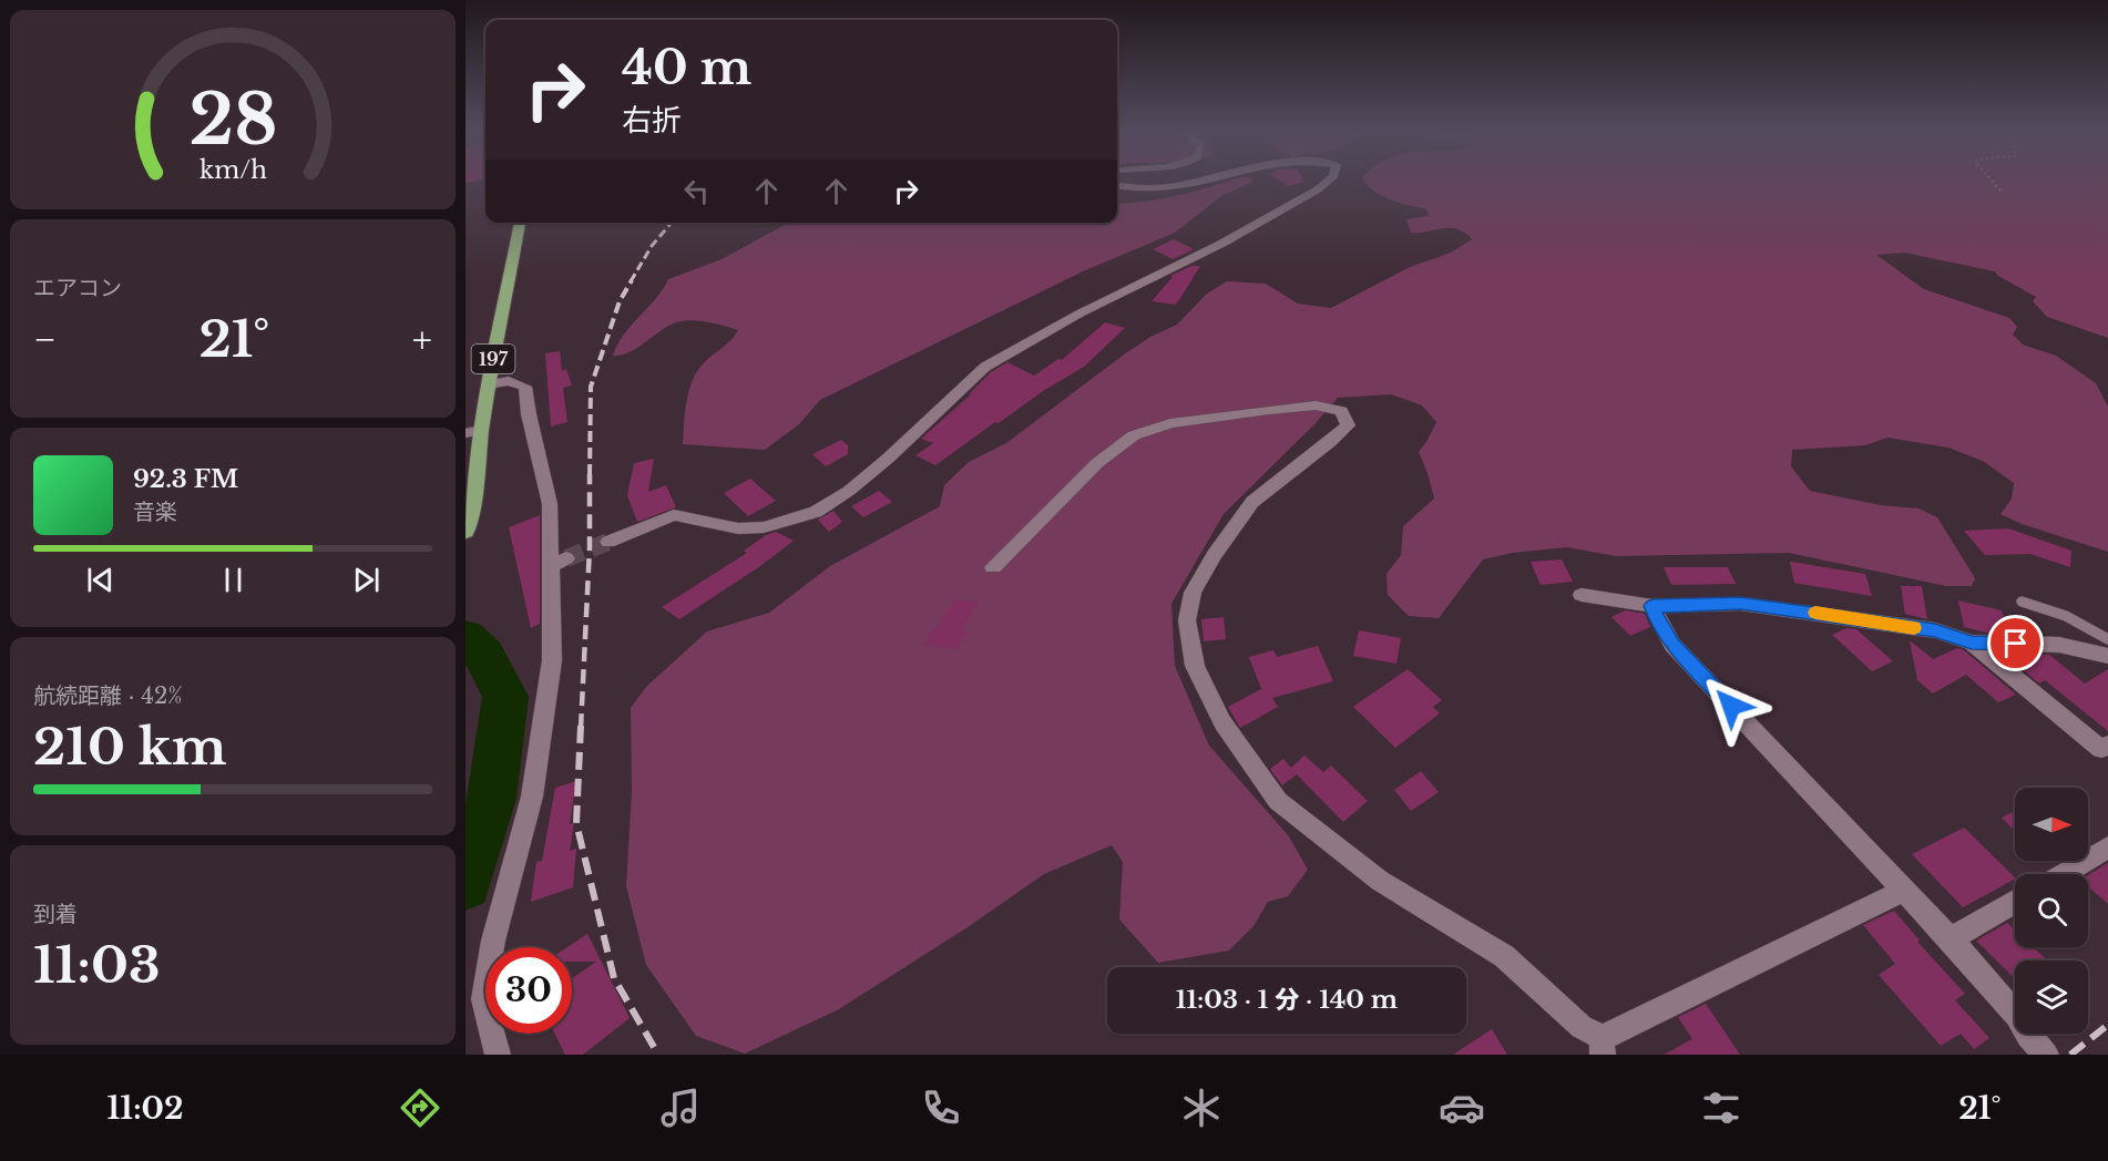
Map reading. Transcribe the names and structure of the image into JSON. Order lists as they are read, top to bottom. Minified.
{"streets":{"highway":["197"]},"north":"right","page":{"turn":["40 m","右折"],"tile":["エアコン",["航続距離 · 42%","210 km"],["到着","11:03"]],"heat":["−","21°","+"],"song":["92.3 FM","音楽"],"limit":"30","trip":"11:03 · 1 分 · 140 m","tabs":["11:02","21°"],"gauge":["28","km/h"]}}
